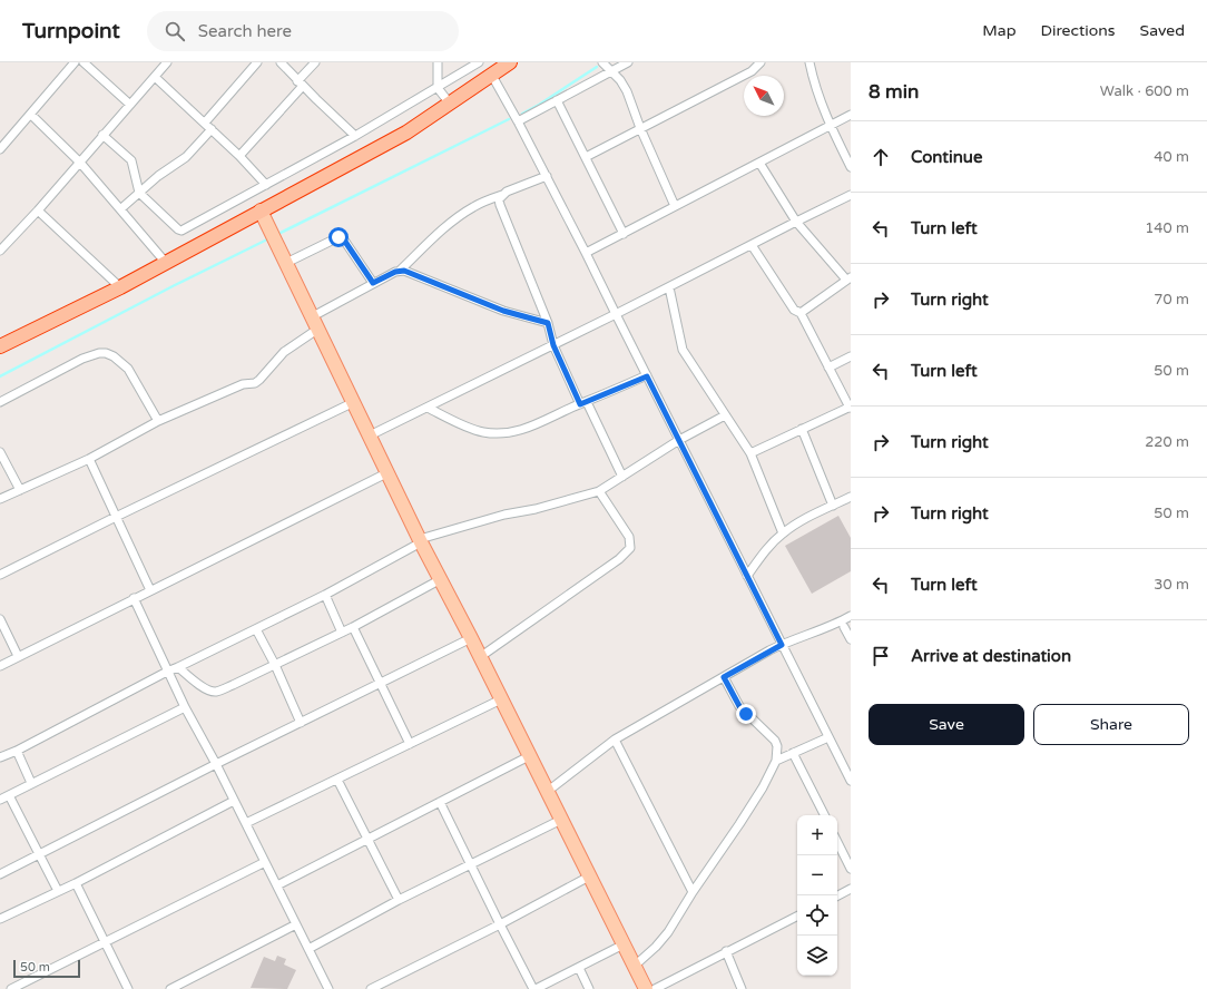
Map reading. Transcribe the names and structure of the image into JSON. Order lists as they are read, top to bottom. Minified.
{"scale_bar":"50 m","north":"top left","page":{"header":"Turnpoint","search":"Search here","nav":["Map","Directions","Saved"],"heading":["8 min","Walk · 600 m"],"list":[["Continue","40 m"],["Turn left","140 m"],["Turn right","70 m"],["Turn left","50 m"],["Turn right","220 m"],["Turn right","50 m"],["Turn left","30 m"],"Arrive at destination"],"buttons":["Save","Share"],"map_buttons":["+","−"],"scale":"50 m"}}
